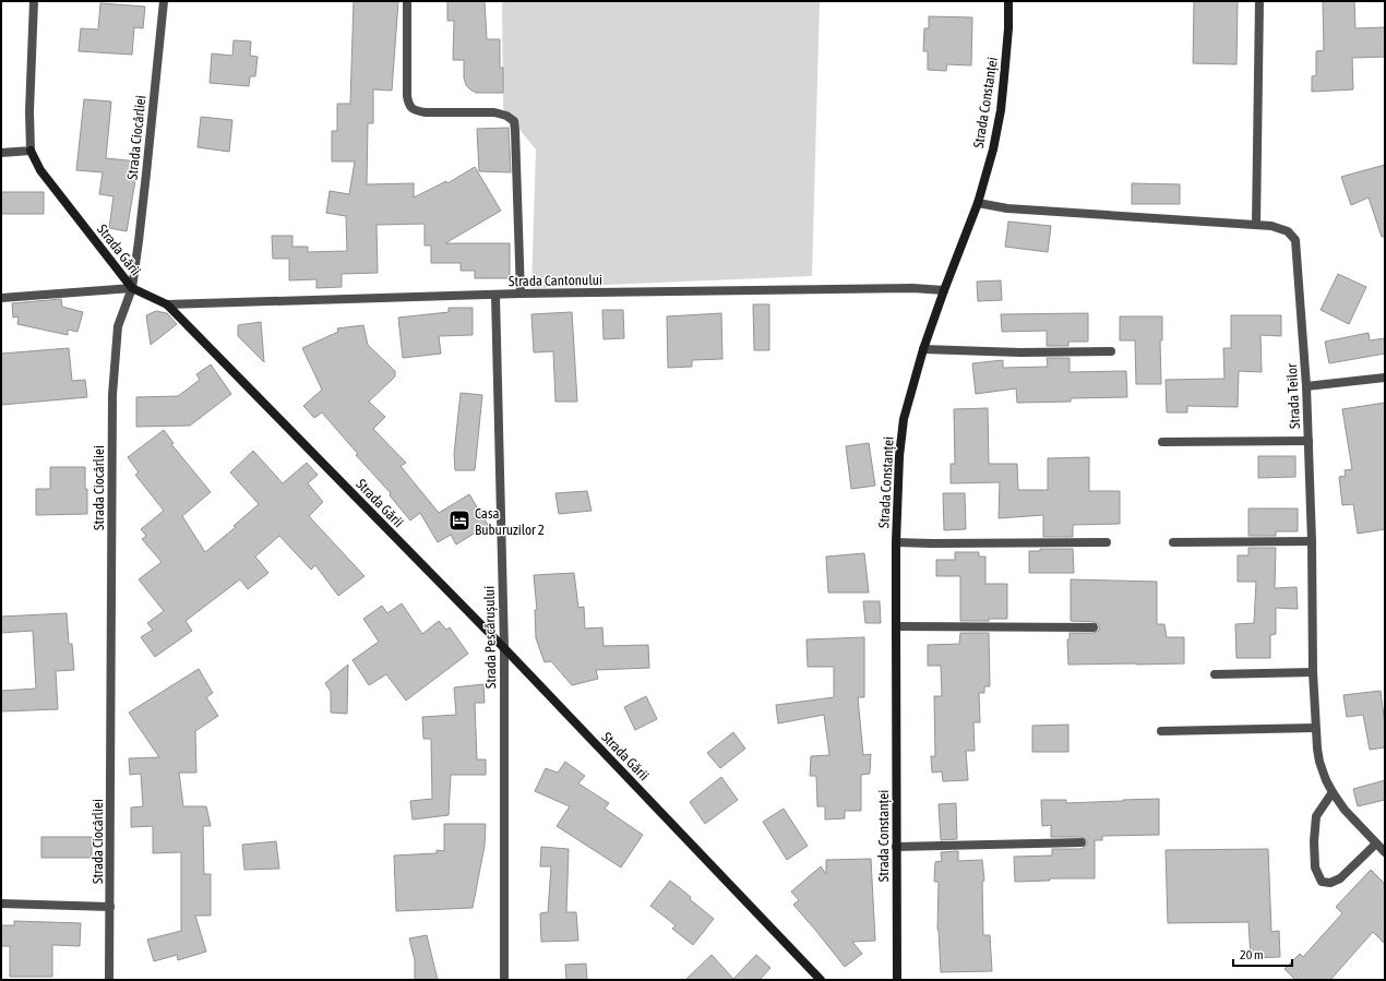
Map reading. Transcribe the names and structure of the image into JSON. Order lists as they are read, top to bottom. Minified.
{"streets":{"street":["Strada Constanței","Strada Ciocârliei","Strada Gării","Strada Cantonului","Strada Teilor","Strada Pescărușului"]},"crossings":[["Strada Constanței","Strada Cantonului"],["Strada Constanței","Strada Teilor"],["Strada Ciocârliei","Strada Gării"],["Strada Gării","Strada Cantonului"],["Strada Gării","Strada Pescărușului"],["Strada Cantonului","Strada Pescărușului"]],"places":{"hotel":["Casa Buburuzilor 2"]},"scale_bar":"20 m"}
